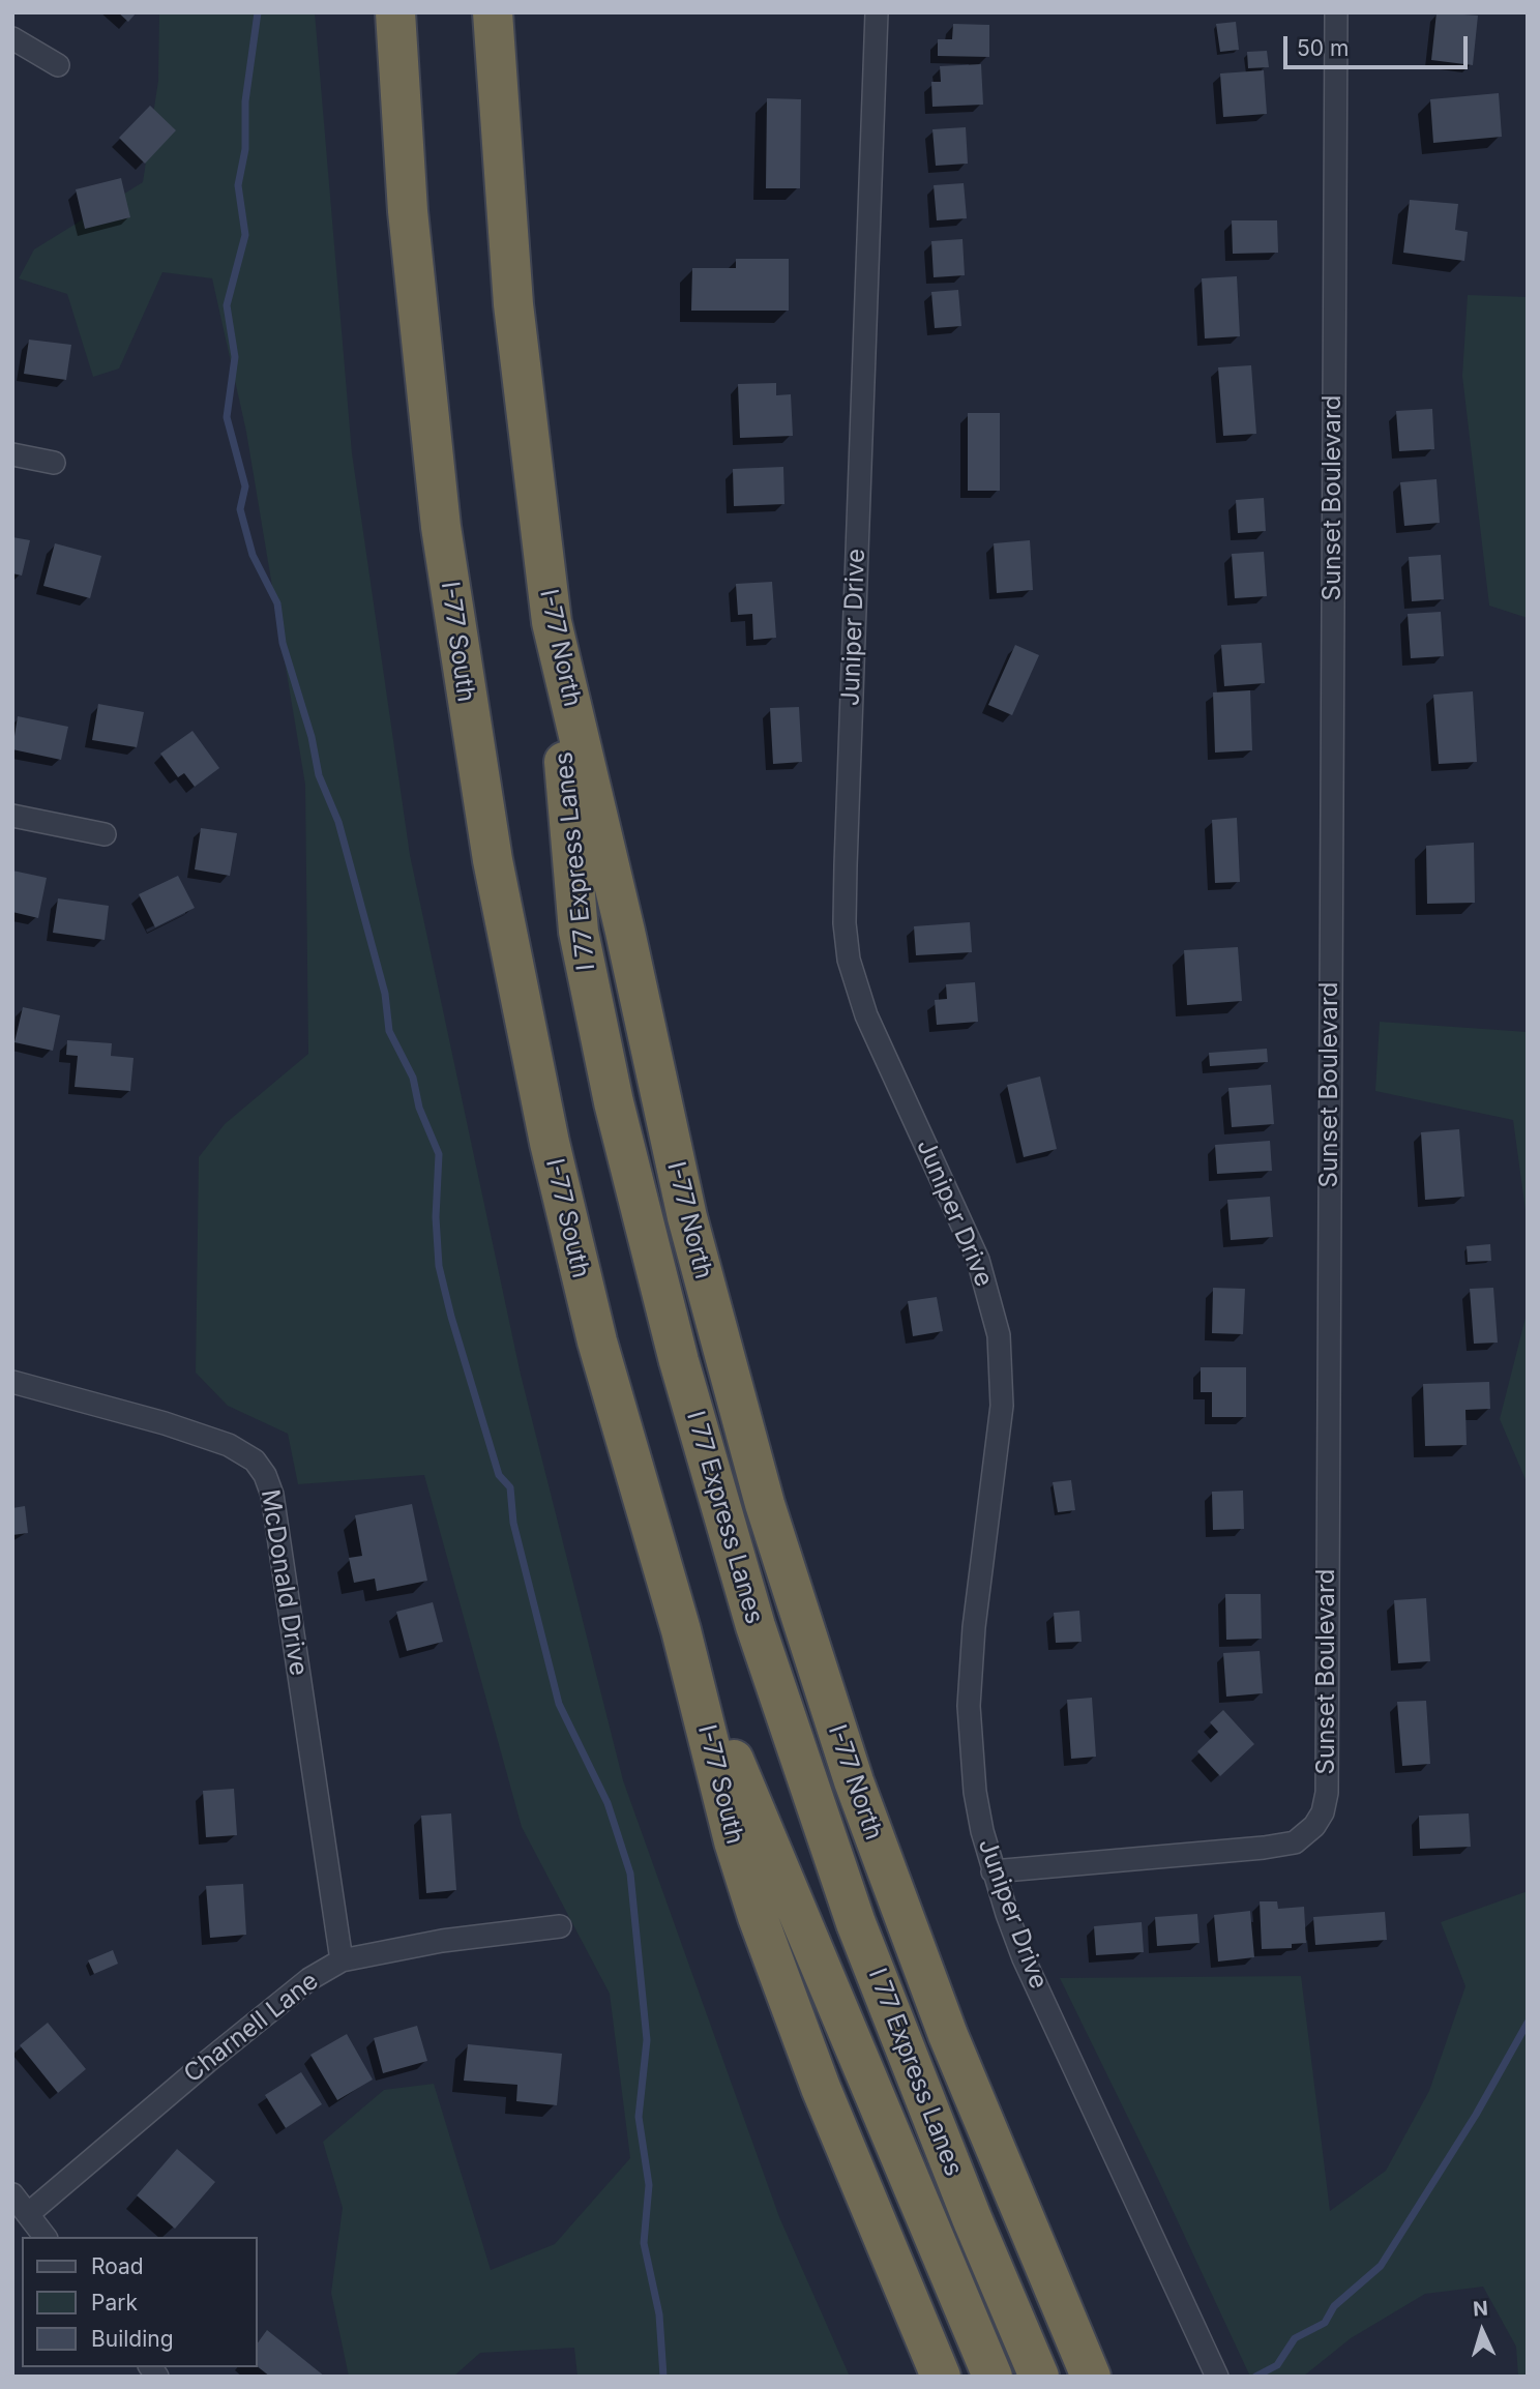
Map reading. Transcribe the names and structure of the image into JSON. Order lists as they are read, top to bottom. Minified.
{"streets":{"highway":["I-77 South","I-77 North","I 77 Express Lanes"],"street":["Sunset Boulevard","Juniper Drive","McDonald Drive","Charnell Lane"]},"crossings":[["Sunset Boulevard","Juniper Drive"],["I-77 South","I 77 Express Lanes"],["I-77 North","I 77 Express Lanes"],["McDonald Drive","Charnell Lane"]],"legend":["Road","Park","Building"],"scale_bar":"50 m","north":"top"}
